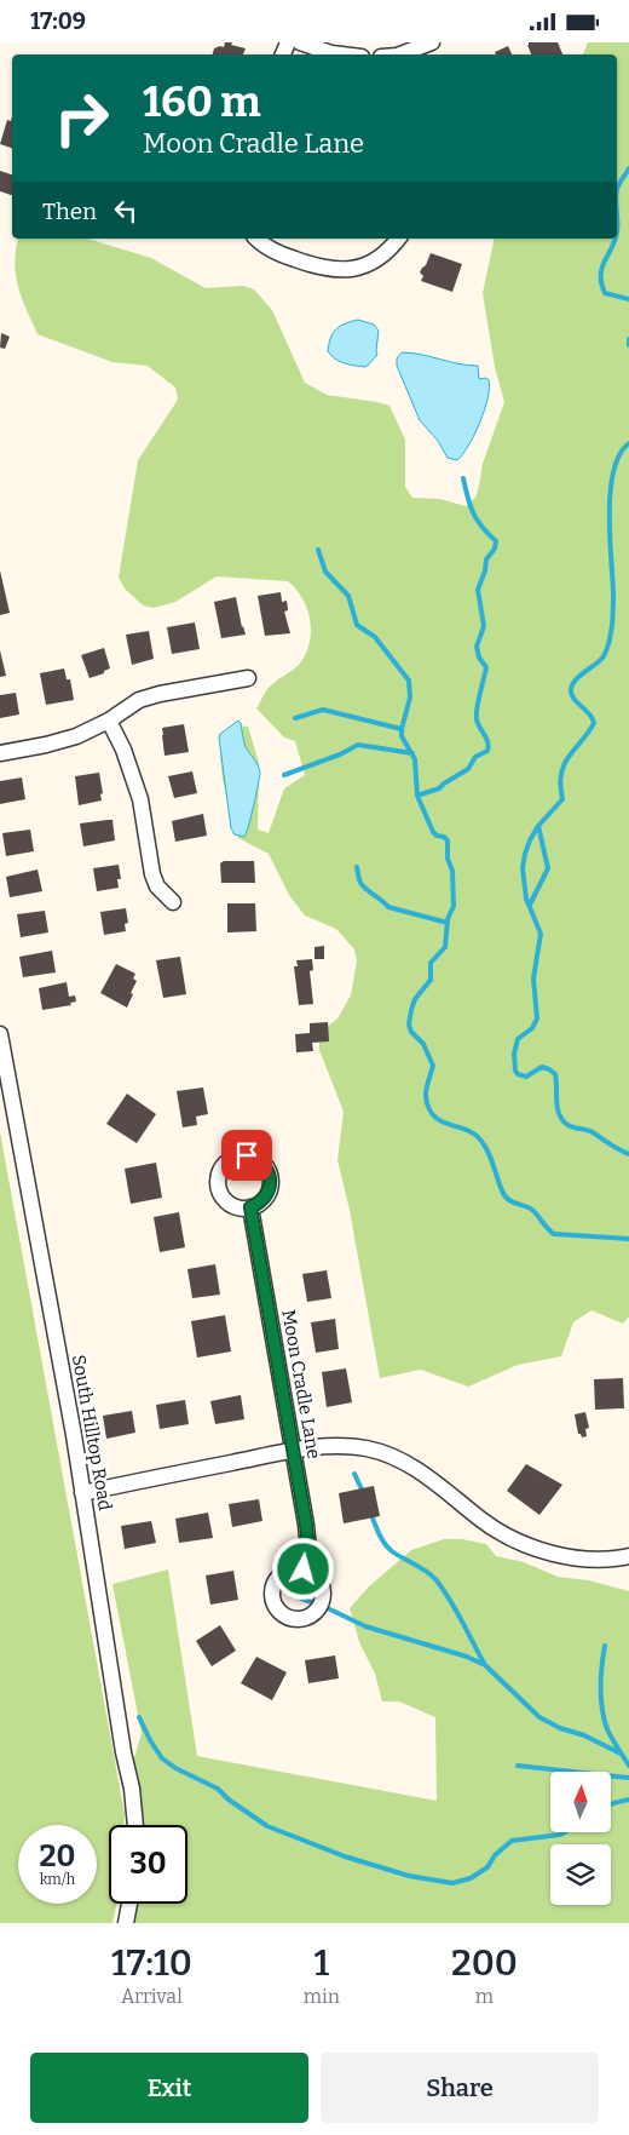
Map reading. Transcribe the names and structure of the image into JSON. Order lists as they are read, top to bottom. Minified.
{"streets":{"street":["Moon Cradle Lane","South Hilltop Road"]},"north":"top","page":{"status":"17:09","turn":["160 m","Moon Cradle Lane"],"then":"Then","speed":"20 km/h","limit":"30","eta":["17:10","Arrival","1","min","200","m"],"buttons":["Exit","Share"]}}
